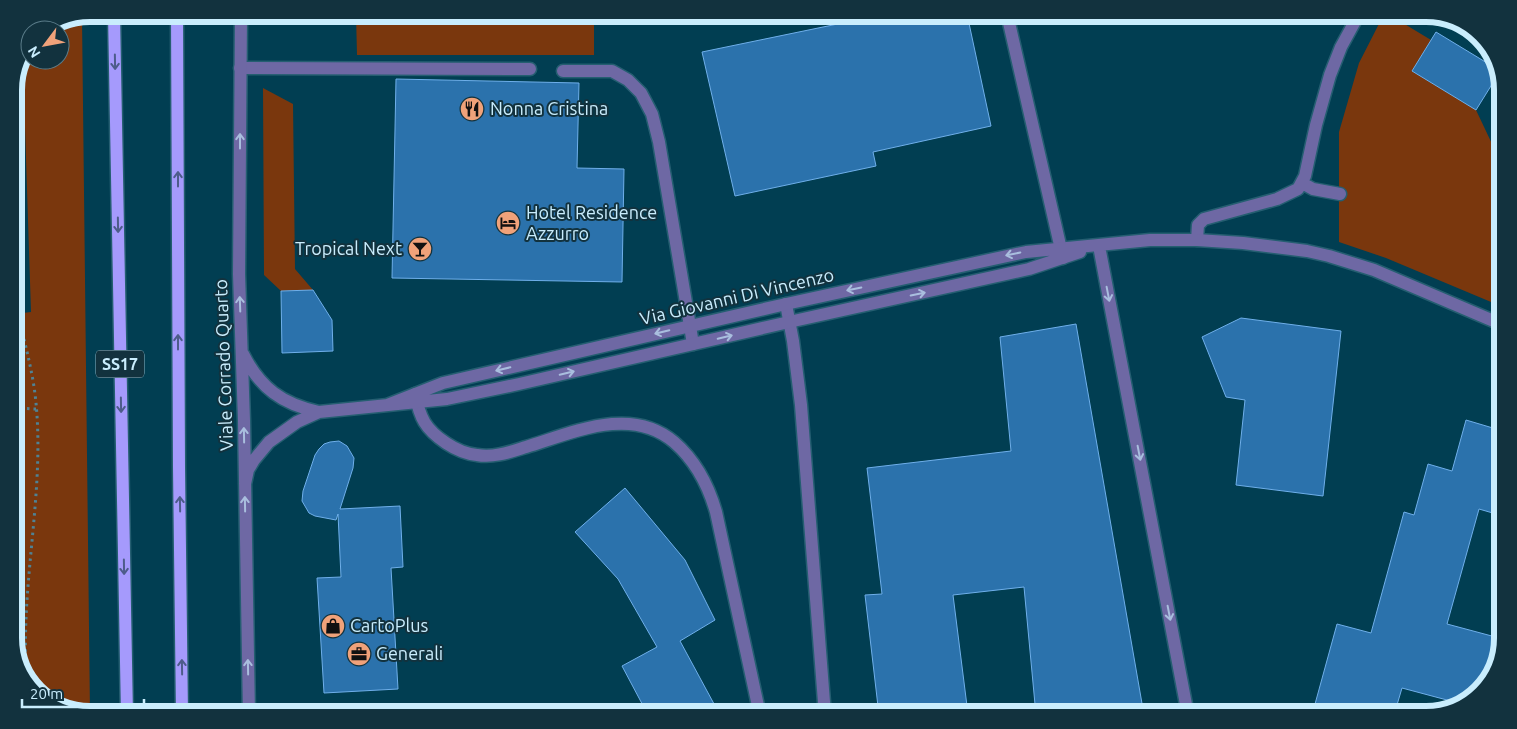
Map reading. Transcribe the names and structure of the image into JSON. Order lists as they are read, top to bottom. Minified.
{"streets":{"main road":["SS17"],"street":["Via Giovanni Di Vincenzo","Viale Corrado Quarto"]},"crossings":[["Via Giovanni Di Vincenzo","Viale Corrado Quarto"]],"one_way":["Viale Corrado Quarto"],"places":{"restaurant":["Nonna Cristina"],"hotel":["Hotel Residence Azzurro"],"bar":["Tropical Next"],"shop":["CartoPlus"],"office":["Generali"]},"scale_bar":"20 m","north":"bottom left"}
